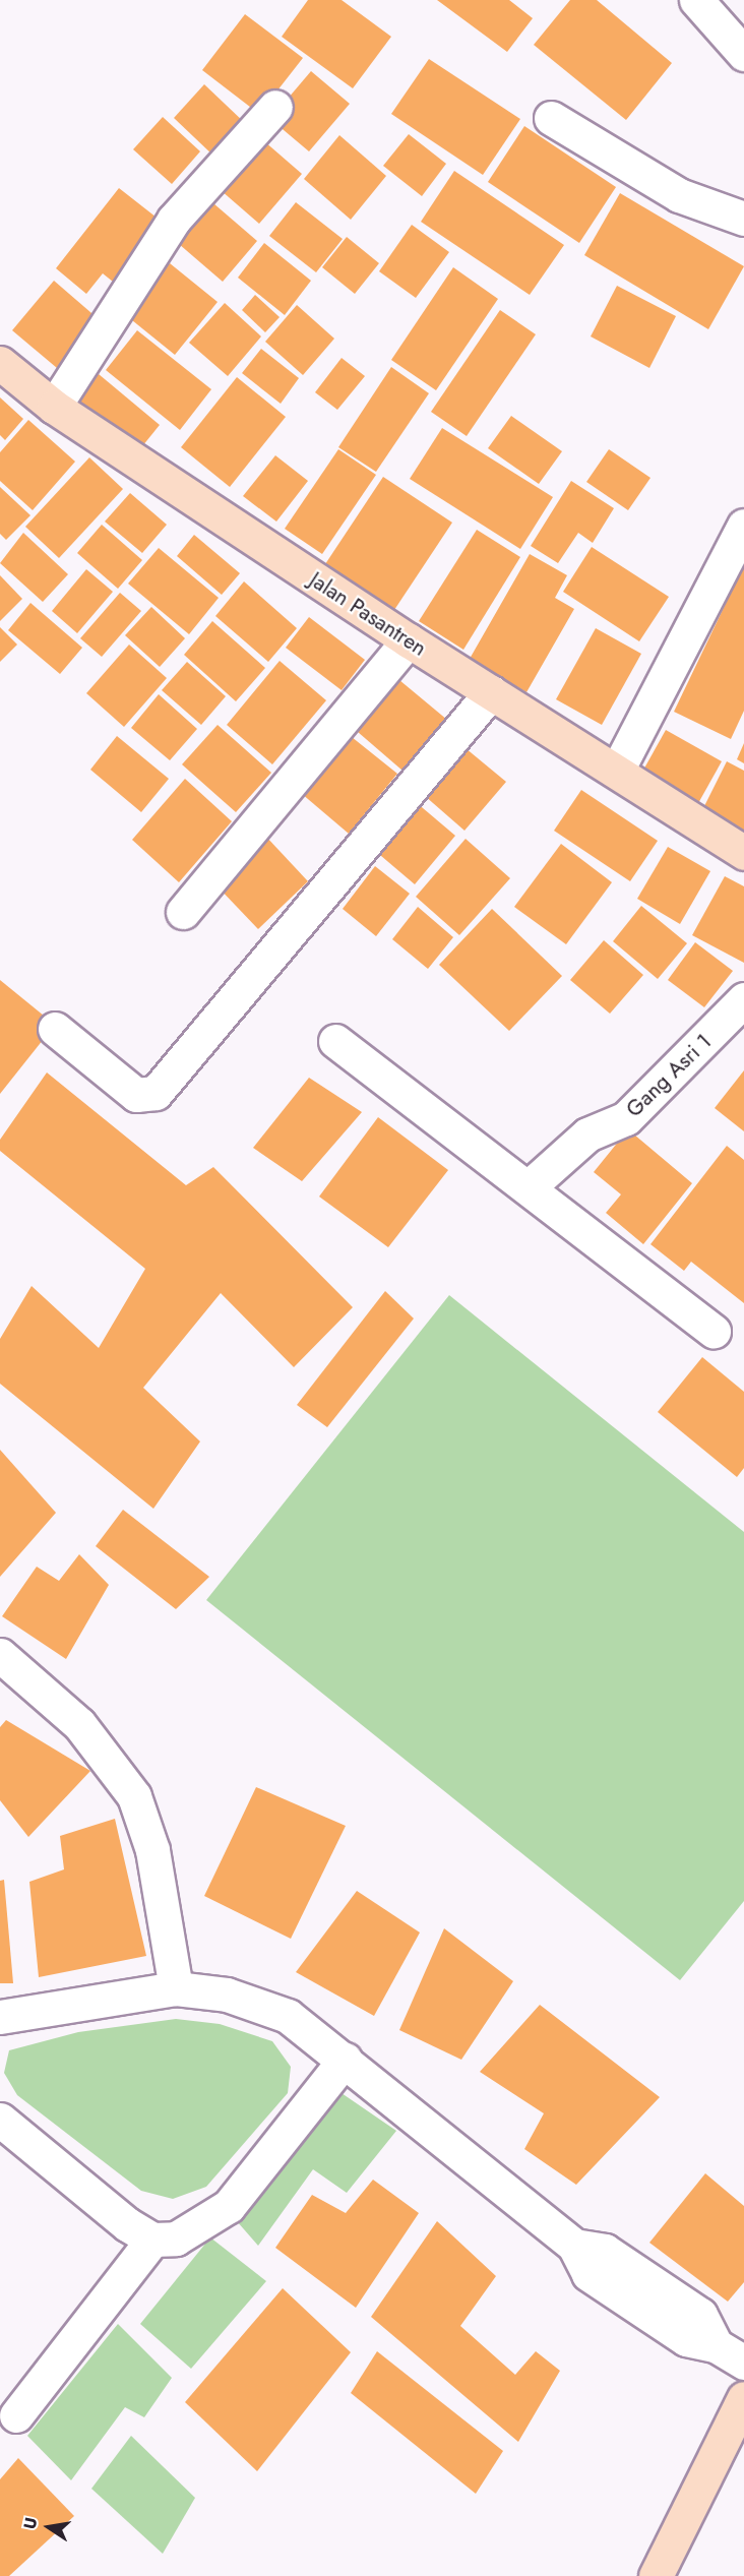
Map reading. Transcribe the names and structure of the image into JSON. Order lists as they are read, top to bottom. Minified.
{"streets":{"main road":["Jalan Pasantren"],"street":["Gang Asri 1"]},"north":"left"}
